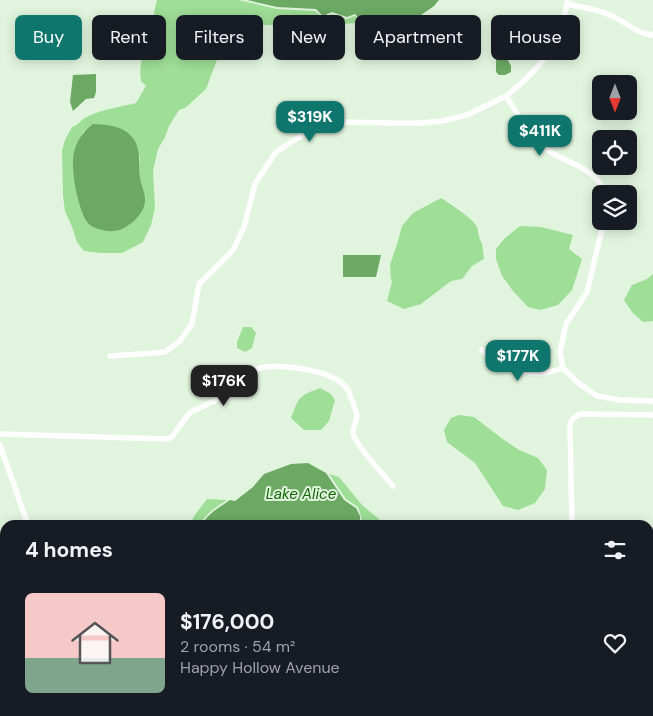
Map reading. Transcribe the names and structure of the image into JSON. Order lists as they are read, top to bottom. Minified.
{"water":["Lake Alice"],"north":"bottom","page":{"chip":["Buy","Rent","Filters","New","Apartment","House"],"price":["$319K","$411K","$177K","$176K"],"heading":"4 homes","list":[{"name":"$176,000","note":"2 rooms · 54 m² · Happy Hollow Avenue"}]}}
